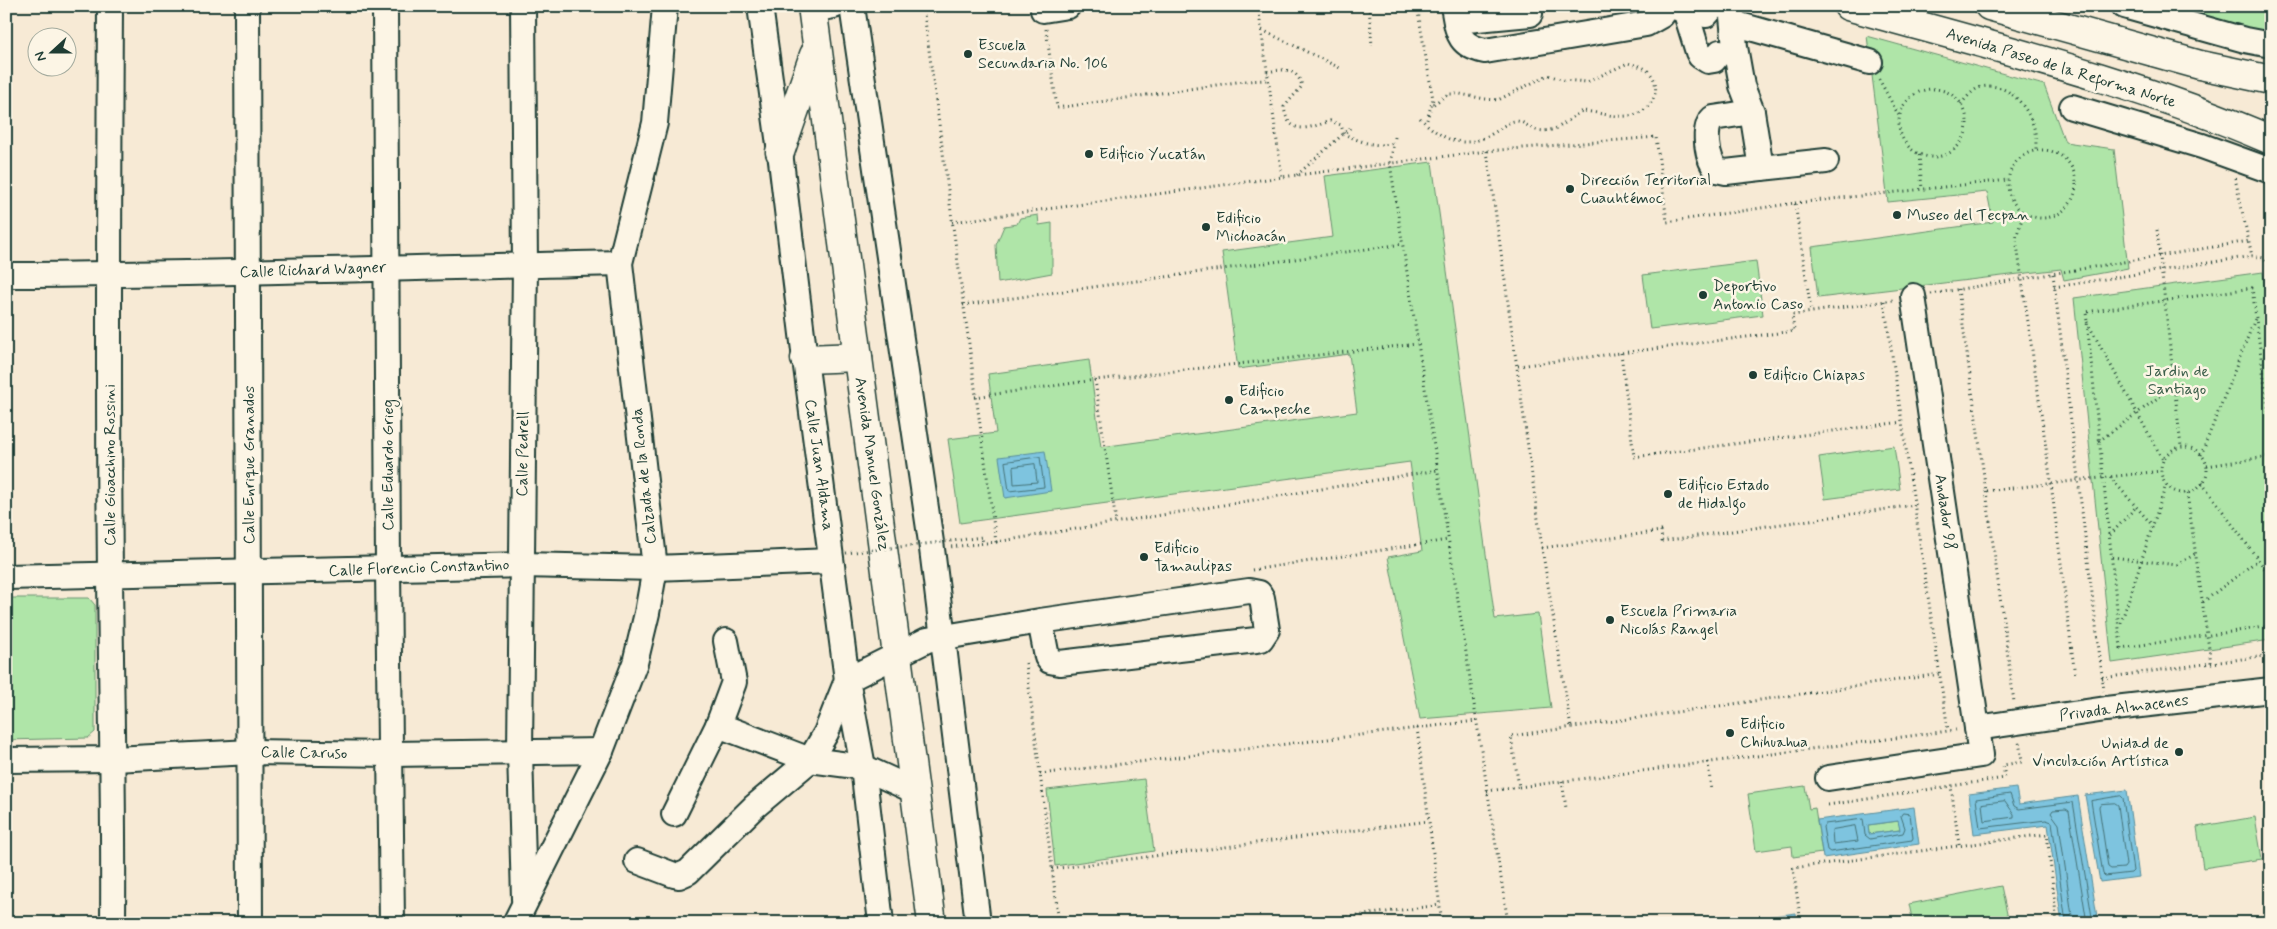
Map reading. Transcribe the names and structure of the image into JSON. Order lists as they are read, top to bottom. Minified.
{"streets":{"main road":["Avenida Paseo de la Reforma Norte","Avenida Manuel González"],"street":["Calle Richard Wagner","Calle Pedrell","Calle Gioacchino Rossini","Calle Enrique Granados","Calle Eduardo Grieg","Calle Juan Aldama","Calzada de la Ronda","Andador 98","Calle Florencio Constantino","Privada Almacenes","Calle Caruso"]},"crossings":[["Calle Richard Wagner","Calle Pedrell"],["Calle Richard Wagner","Calle Gioacchino Rossini"],["Calle Richard Wagner","Calle Enrique Granados"],["Calle Richard Wagner","Calle Eduardo Grieg"],["Calle Richard Wagner","Calzada de la Ronda"],["Calle Pedrell","Calzada de la Ronda"],["Calle Pedrell","Calle Florencio Constantino"],["Calle Pedrell","Calle Caruso"],["Calle Gioacchino Rossini","Calle Florencio Constantino"],["Calle Gioacchino Rossini","Calle Caruso"],["Calle Enrique Granados","Calle Florencio Constantino"],["Calle Enrique Granados","Calle Caruso"],["Calle Eduardo Grieg","Calle Florencio Constantino"],["Calle Eduardo Grieg","Calle Caruso"],["Calle Juan Aldama","Calle Florencio Constantino"],["Calzada de la Ronda","Calle Florencio Constantino"],["Calzada de la Ronda","Calle Caruso"],["Andador 98","Privada Almacenes"]],"parks":["Jardin de Santiago"],"places":["Escuela Secundaria No. 106","Edificio Yucatán","Dirección Territorial Cuauhtémoc","Museo del Tecpan","Edificio Michoacán","Deportivo Antonio Caso","Edificio Chiapas","Edificio Campeche","Edificio Estado de Hidalgo","Edificio Tamaulipas","Escuela Primaria Nicolás Rangel","Edificio Chihuahua","Unidad de Vinculación Artística"],"north":"left"}
